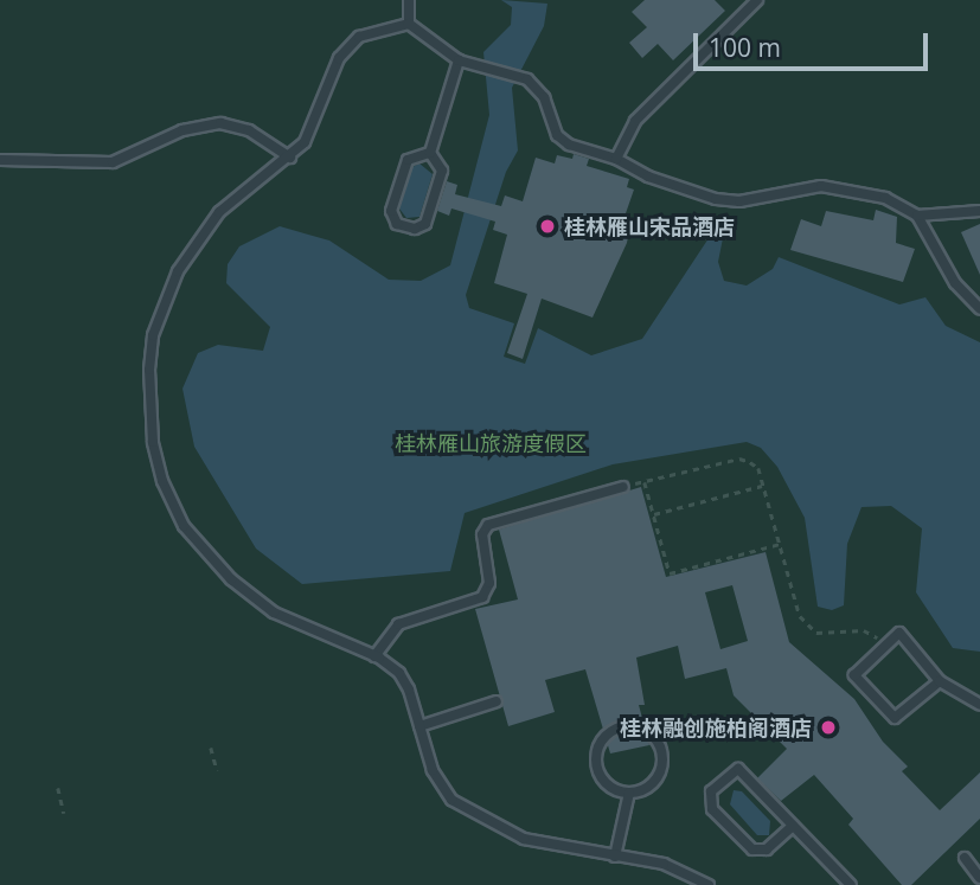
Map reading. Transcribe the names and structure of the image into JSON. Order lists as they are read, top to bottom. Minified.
{"parks":["桂林雁山旅游度假区"],"places":["桂林雁山宋品酒店","桂林融创施柏阁酒店"],"scale_bar":"100 m"}
